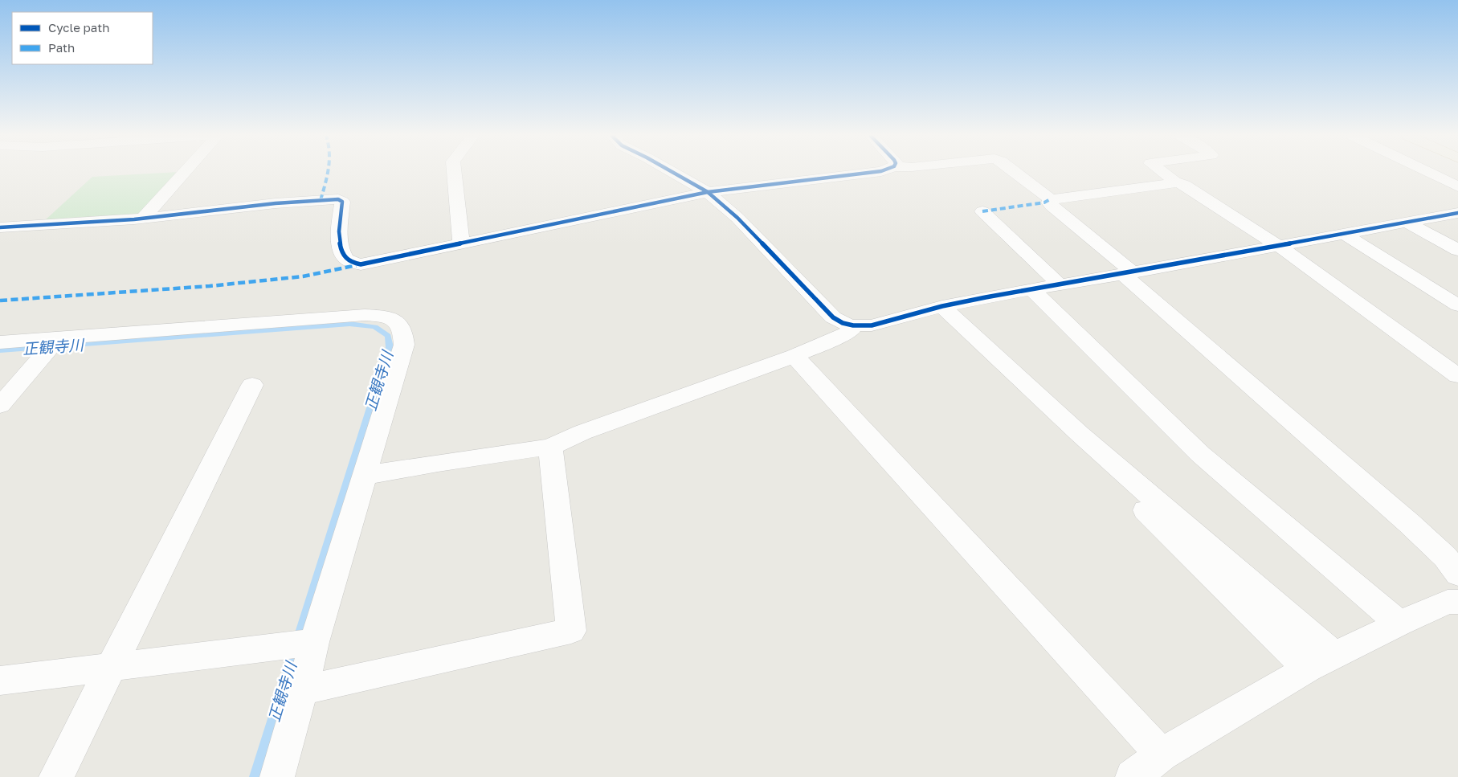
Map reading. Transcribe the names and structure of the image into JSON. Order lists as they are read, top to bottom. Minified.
{"water":["正観寺川"],"legend":["Cycle path","Path"]}
